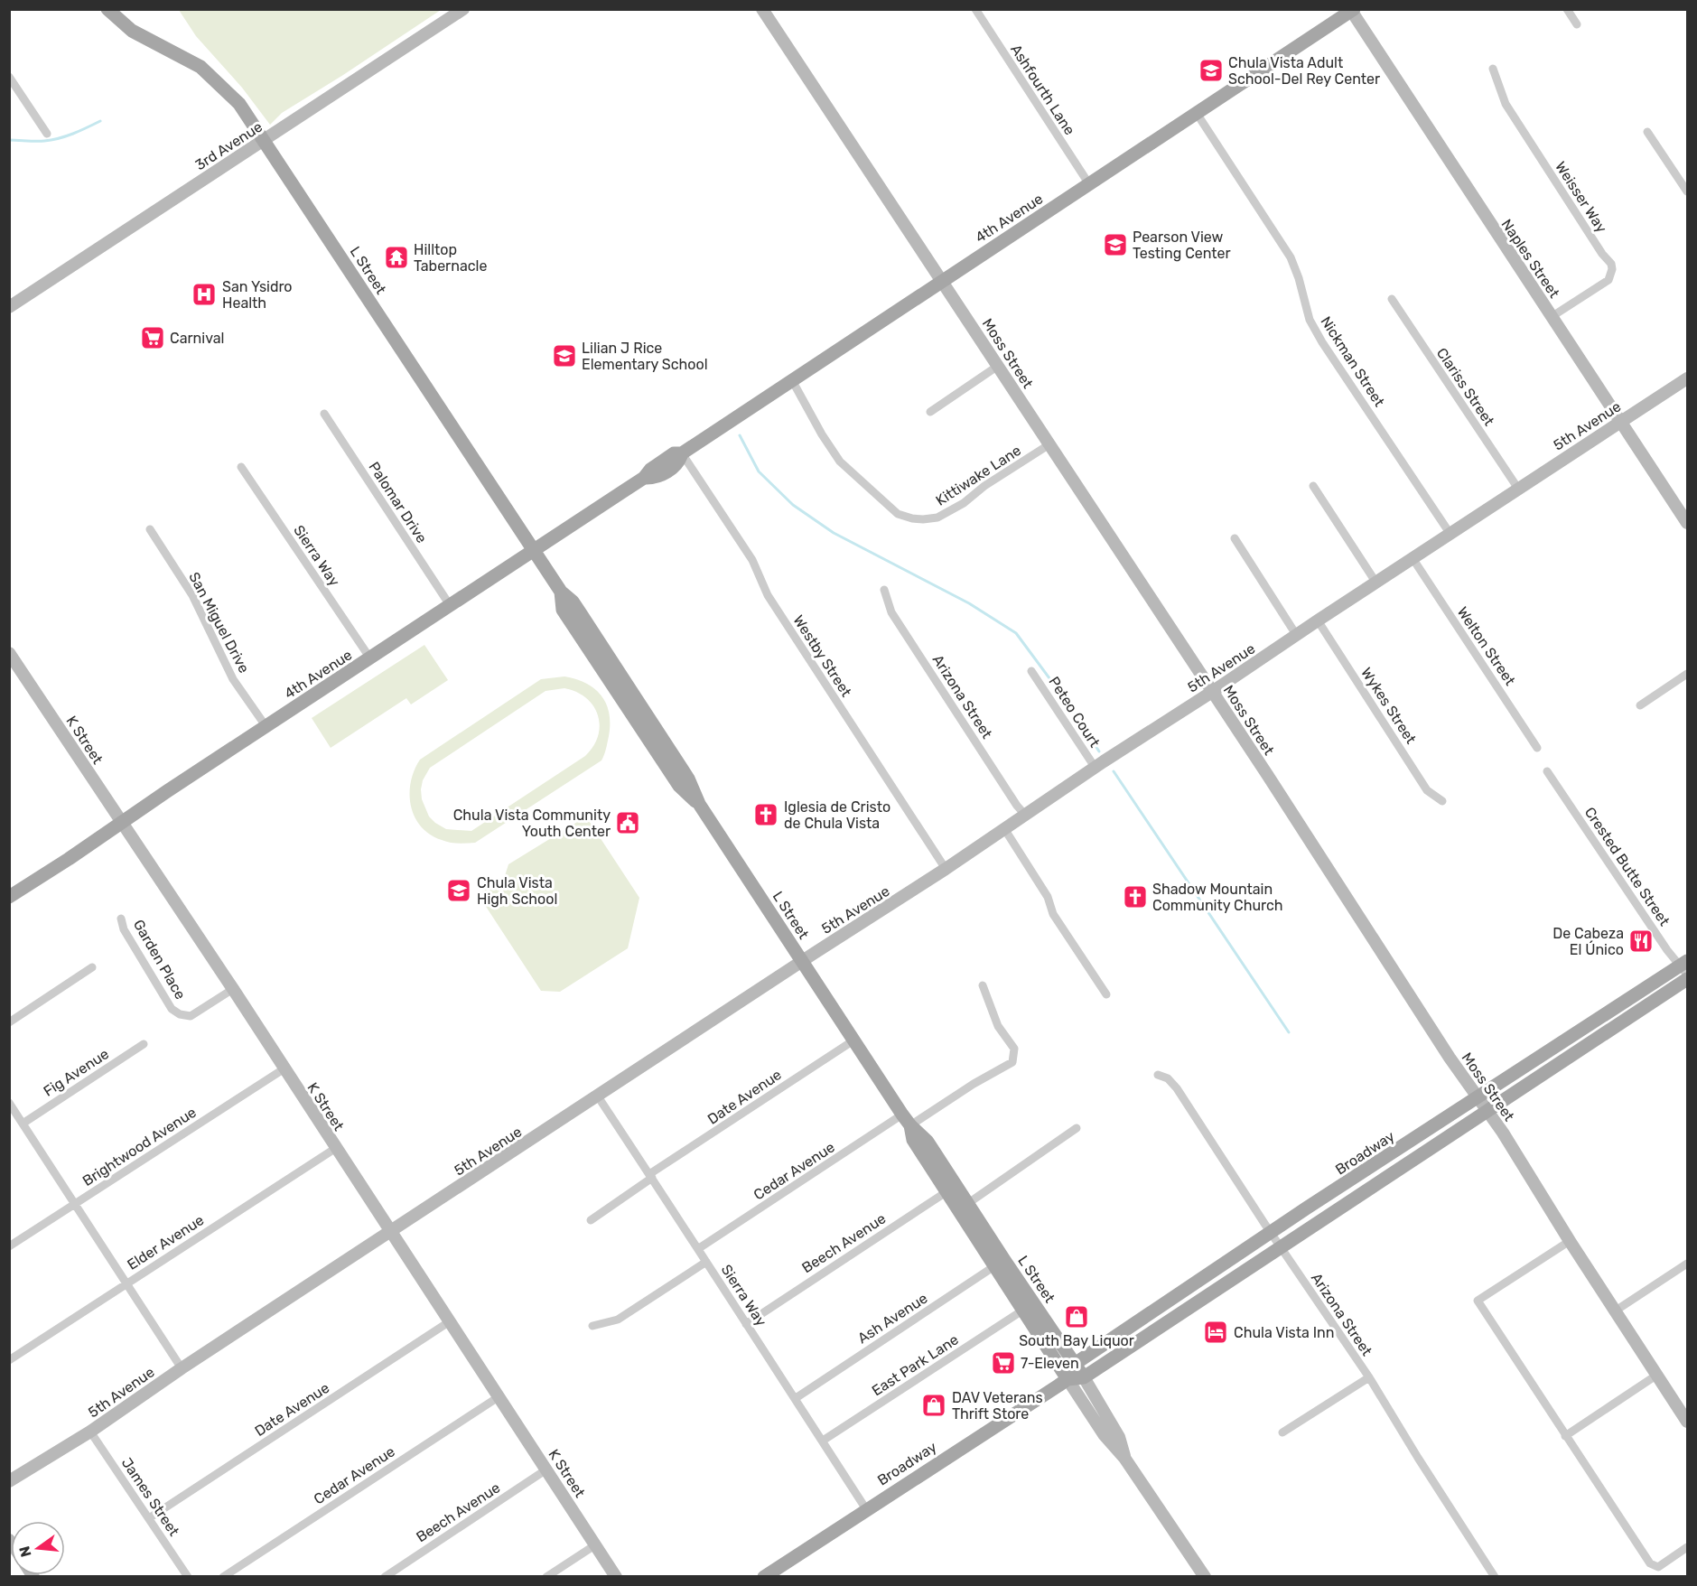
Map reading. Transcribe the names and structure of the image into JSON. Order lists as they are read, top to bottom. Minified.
{"streets":{"main road":["4th Avenue","L Street","Broadway"],"street":["Ashfourth Lane","3rd Avenue","Weisser Way","Naples Street","Moss Street","Nickman Street","Clariss Street","5th Avenue","Kittiwake Lane","Palomar Drive","Sierra Way","San Miguel Drive","Welton Street","Westby Street","Arizona Street","Wykes Street","Peteo Court","K Street","Crested Butte Street","Garden Place","Fig Avenue","Date Avenue","Brightwood Avenue","Cedar Avenue","Elder Avenue","Beech Avenue","Ash Avenue","East Park Lane","James Street"]},"crossings":[["Ashfourth Lane","4th Avenue"],["3rd Avenue","L Street"],["Weisser Way","Naples Street"],["4th Avenue","Naples Street"],["4th Avenue","L Street"],["4th Avenue","Moss Street"],["4th Avenue","Nickman Street"],["4th Avenue","Kittiwake Lane"],["4th Avenue","Palomar Drive"],["4th Avenue","Sierra Way"],["4th Avenue","San Miguel Drive"],["4th Avenue","Westby Street"],["4th Avenue","K Street"],["Naples Street","5th Avenue"],["L Street","5th Avenue"],["L Street","Date Avenue"],["L Street","Broadway"],["L Street","Cedar Avenue"],["L Street","Beech Avenue"],["L Street","Ash Avenue"],["L Street","East Park Lane"],["Moss Street","5th Avenue"],["Moss Street","Kittiwake Lane"],["Moss Street","Broadway"],["Nickman Street","5th Avenue"],["Clariss Street","5th Avenue"],["5th Avenue","Sierra Way"],["5th Avenue","Welton Street"],["5th Avenue","Westby Street"],["5th Avenue","Arizona Street"],["5th Avenue","Wykes Street"],["5th Avenue","Peteo Court"],["5th Avenue","K Street"],["5th Avenue","James Street"],["Sierra Way","Date Avenue"],["Sierra Way","Broadway"],["Sierra Way","Cedar Avenue"],["Sierra Way","Beech Avenue"],["Sierra Way","Ash Avenue"],["Sierra Way","East Park Lane"],["Arizona Street","Broadway"],["K Street","Garden Place"],["K Street","Date Avenue"],["K Street","Brightwood Avenue"],["K Street","Cedar Avenue"],["K Street","Elder Avenue"],["K Street","Beech Avenue"],["Crested Butte Street","Broadway"],["Date Avenue","James Street"]],"places":{"school or university":["Chula Vista Adult School-Del Rey Center","Pearson View Testing Center","Lilian J Rice Elementary School","Chula Vista High School"],"temple":["Hilltop Tabernacle"],"hospital":["San Ysidro Health"],"supermarket":["Carnival","7-Eleven"],"church":["Iglesia de Cristo de Chula Vista","Shadow Mountain Community Church"],"public building":["Chula Vista Community Youth Center"],"restaurant":["De Cabeza El Único"],"shop":["South Bay Liquor","DAV Veterans Thrift Store"],"hotel":["Chula Vista Inn"]},"north":"left"}
